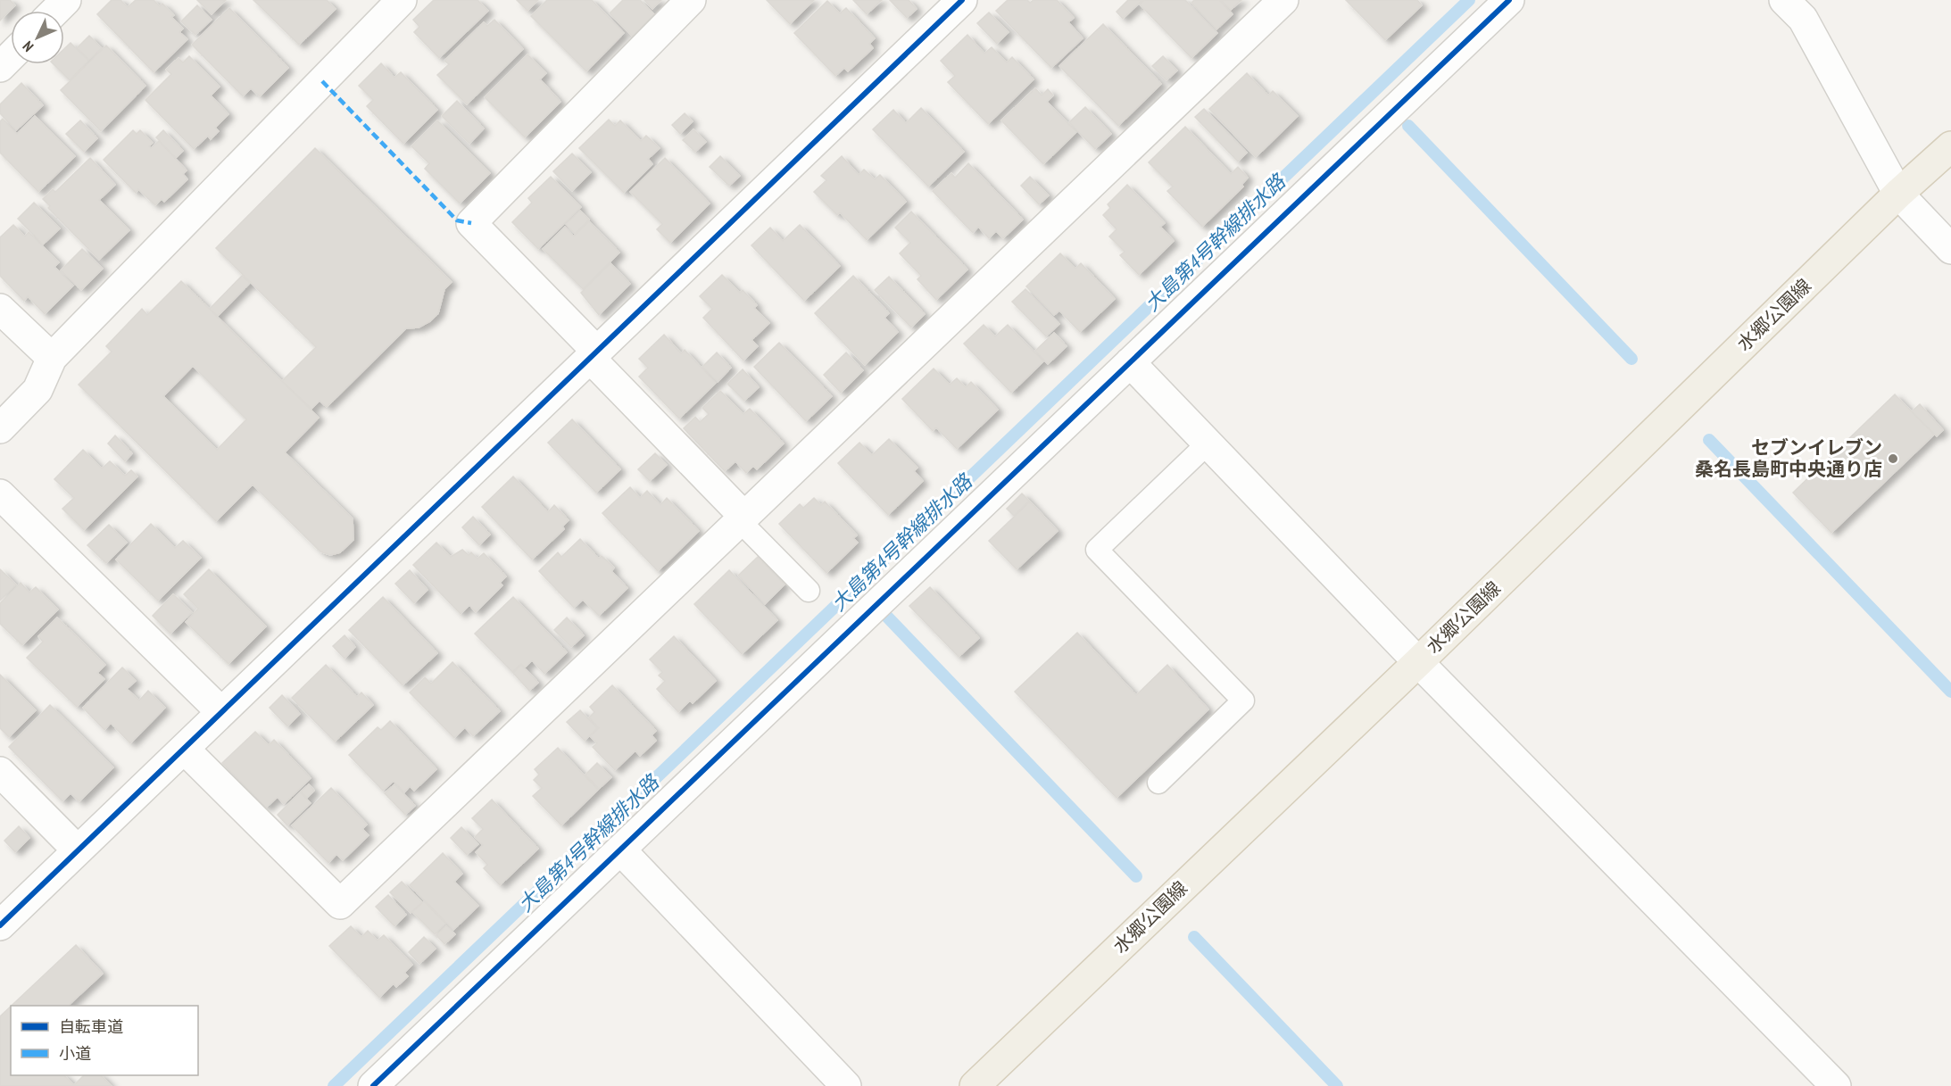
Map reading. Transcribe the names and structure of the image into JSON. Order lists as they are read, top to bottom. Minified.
{"streets":{"main road":["水郷公園線"]},"water":["大島第4号幹線排水路"],"places":["セブンイレブン 桑名長島町中央通り店"],"legend":["自転車道","小道"],"north":"bottom left"}
